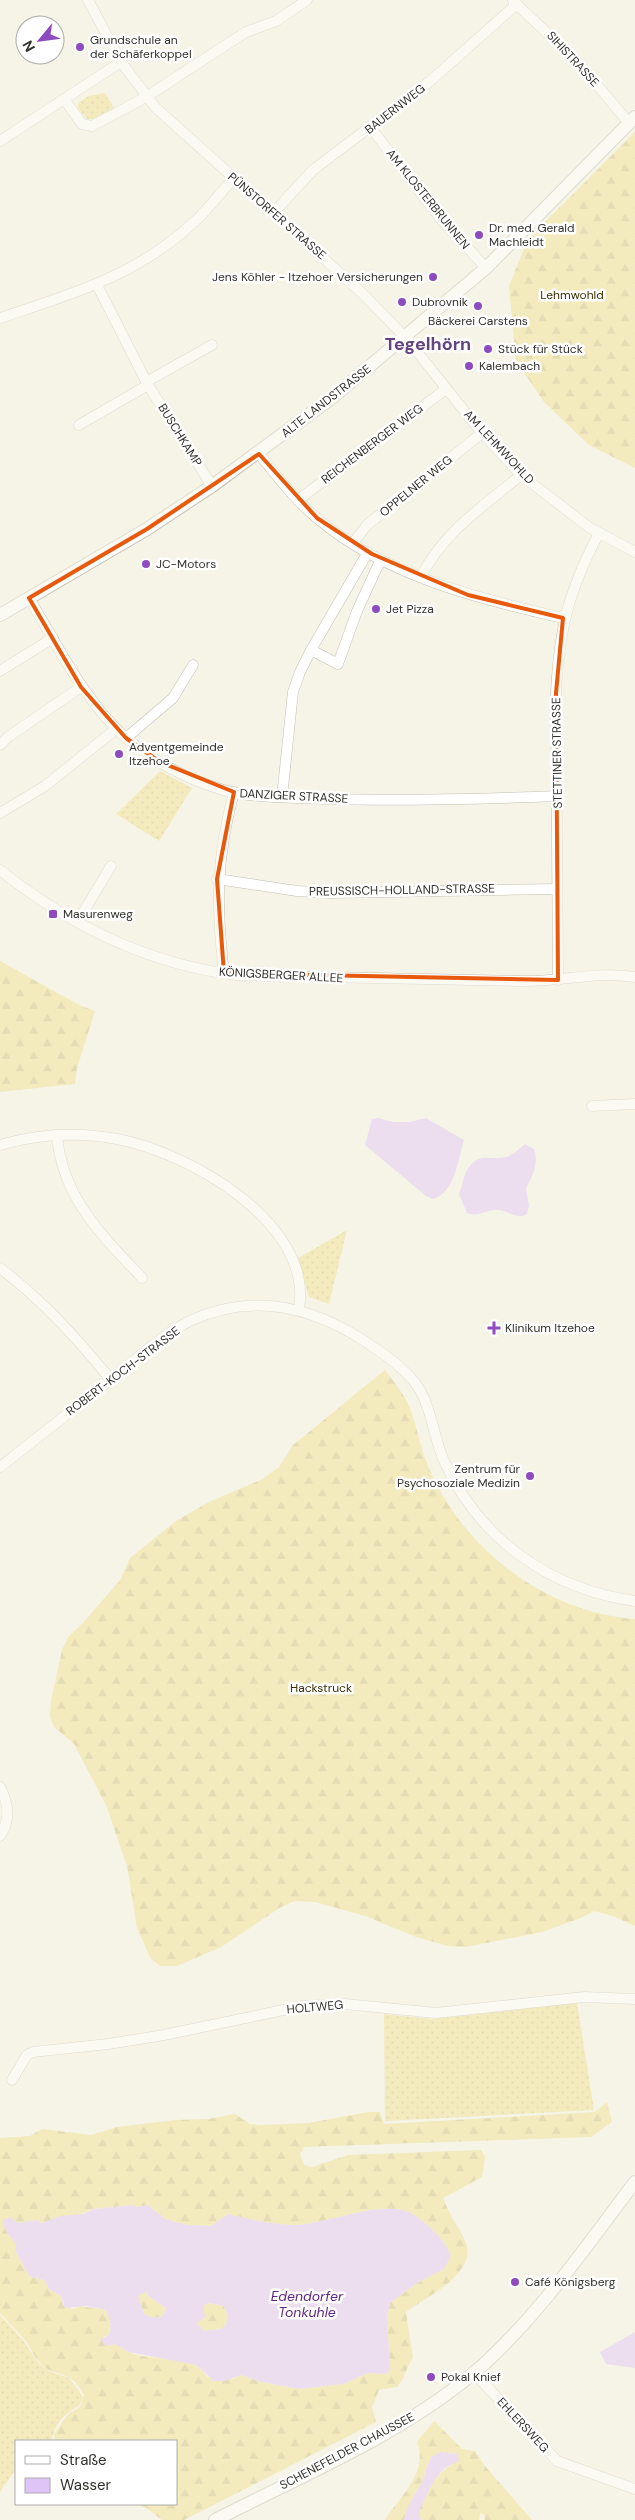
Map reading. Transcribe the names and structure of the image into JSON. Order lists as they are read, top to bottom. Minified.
{"streets":{"street":["SIHISTRASSE","BAUERNWEG","AM KLOSTERBRUNNEN","PÜNSTORFER STRASSE","ALTE LANDSTRASSE","BUSCHKAMP","REICHENBERGER WEG","AM LEHMWOHLD","OPPELNER WEG","STETTINER STRASSE","DANZIGER STRASSE","PREUSSISCH-HOLLAND-STRASSE","KÖNIGSBERGER ALLEE","ROBERT-KOCH-STRASSE","HOLTWEG","EHLERSWEG","SCHENEFELDER CHAUSSEE"]},"crossings":[["SIHISTRASSE","BAUERNWEG"],["SIHISTRASSE","ALTE LANDSTRASSE"],["BAUERNWEG","AM KLOSTERBRUNNEN"],["BAUERNWEG","PÜNSTORFER STRASSE"],["AM KLOSTERBRUNNEN","ALTE LANDSTRASSE"],["PÜNSTORFER STRASSE","ALTE LANDSTRASSE"],["PÜNSTORFER STRASSE","AM LEHMWOHLD"],["ALTE LANDSTRASSE","BUSCHKAMP"],["ALTE LANDSTRASSE","AM LEHMWOHLD"],["ALTE LANDSTRASSE","DANZIGER STRASSE"],["REICHENBERGER WEG","AM LEHMWOHLD"],["AM LEHMWOHLD","OPPELNER WEG"],["AM LEHMWOHLD","STETTINER STRASSE"],["STETTINER STRASSE","DANZIGER STRASSE"],["STETTINER STRASSE","PREUSSISCH-HOLLAND-STRASSE"],["STETTINER STRASSE","KÖNIGSBERGER ALLEE"],["EHLERSWEG","SCHENEFELDER CHAUSSEE"]],"districts":["Tegelhörn"],"water":["Edendorfer Tonkuhle"],"parks":["Lehmwohld","Hackstruck"],"places":{"other":["Grundschule an der Schäferkoppel","Dr. med. Gerald Machleidt","Jens Köhler - Itzehoer Versicherungen","Dubrovnik","Bäckerei Carstens","Stück für Stück","Kalembach","JC-Motors","Jet Pizza","Adventgemeinde Itzehoe","Zentrum für Psychosoziale Medizin","Café Königsberg","Pokal Knief"],"transit":["Masurenweg"],"health":["Klinikum Itzehoe"]},"legend":["Straße","Wasser"],"north":"bottom left"}
